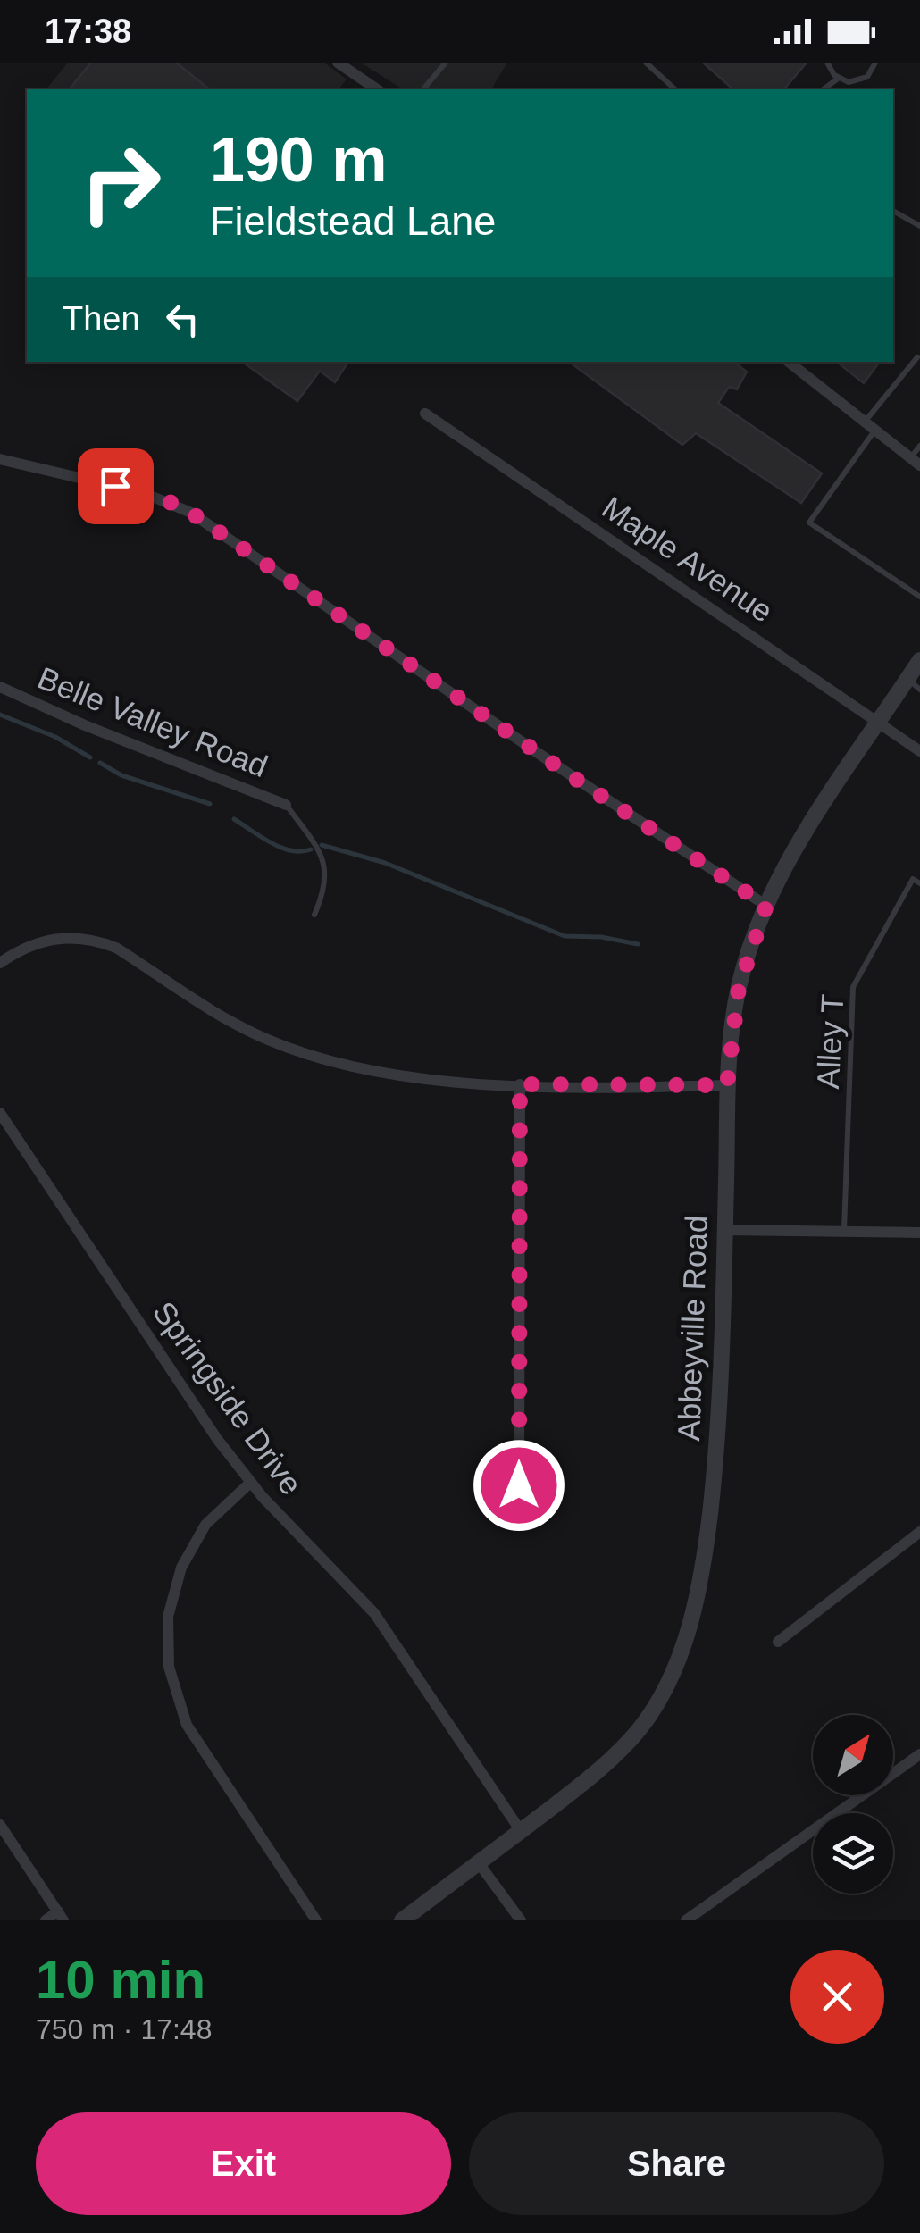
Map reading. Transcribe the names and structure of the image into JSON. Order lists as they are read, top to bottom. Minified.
{"streets":{"street":["Maple Avenue","Belle Valley Road","Abbeyville Road","Springside Drive"],"lane":["Alley T"]},"crossings":[["Maple Avenue","Abbeyville Road"],["Abbeyville Road","Springside Drive"]],"north":"top right","page":{"status":"17:38","turn":["190 m","Fieldstead Lane"],"then":"Then","heading":["10 min","750 m · 17:48"],"buttons":["Exit","Share"]}}
